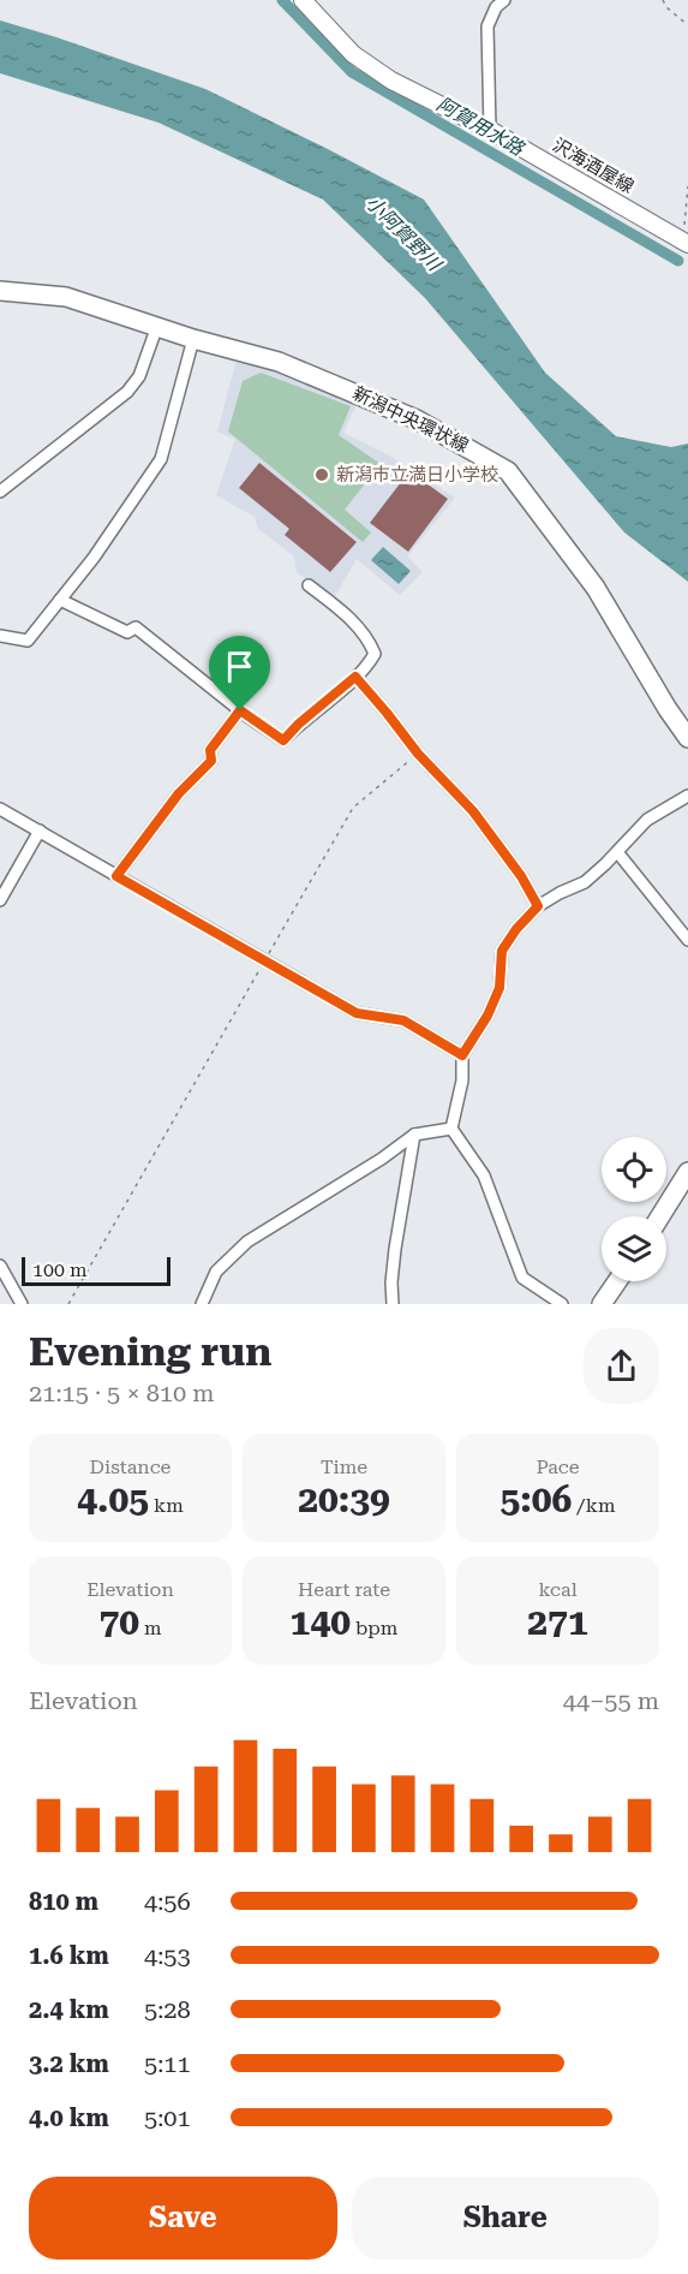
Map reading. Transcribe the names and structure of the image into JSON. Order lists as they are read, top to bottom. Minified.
{"streets":{"main road":["沢海酒屋線","新潟中央環状線"]},"water":["阿賀用水路","小阿賀野川"],"places":["新潟市立満日小学校"],"scale_bar":"100 m","page":{"scale":"100 m","heading":["Evening run","21:15 · 5 × 810 m"],"stats":[["Distance","4.05 km"],["Time","20:39"],["Pace","5:06 /km"],["Elevation","70 m"],["Heart rate","140 bpm"],["kcal","271"]],"chart":["Elevation","44–55 m"],"list":[{"name":"810 m","note":"4:56"},{"name":"1.6 km","note":"4:53"},{"name":"2.4 km","note":"5:28"},{"name":"3.2 km","note":"5:11"},{"name":"4.0 km","note":"5:01"}],"buttons":["Save","Share"]}}
